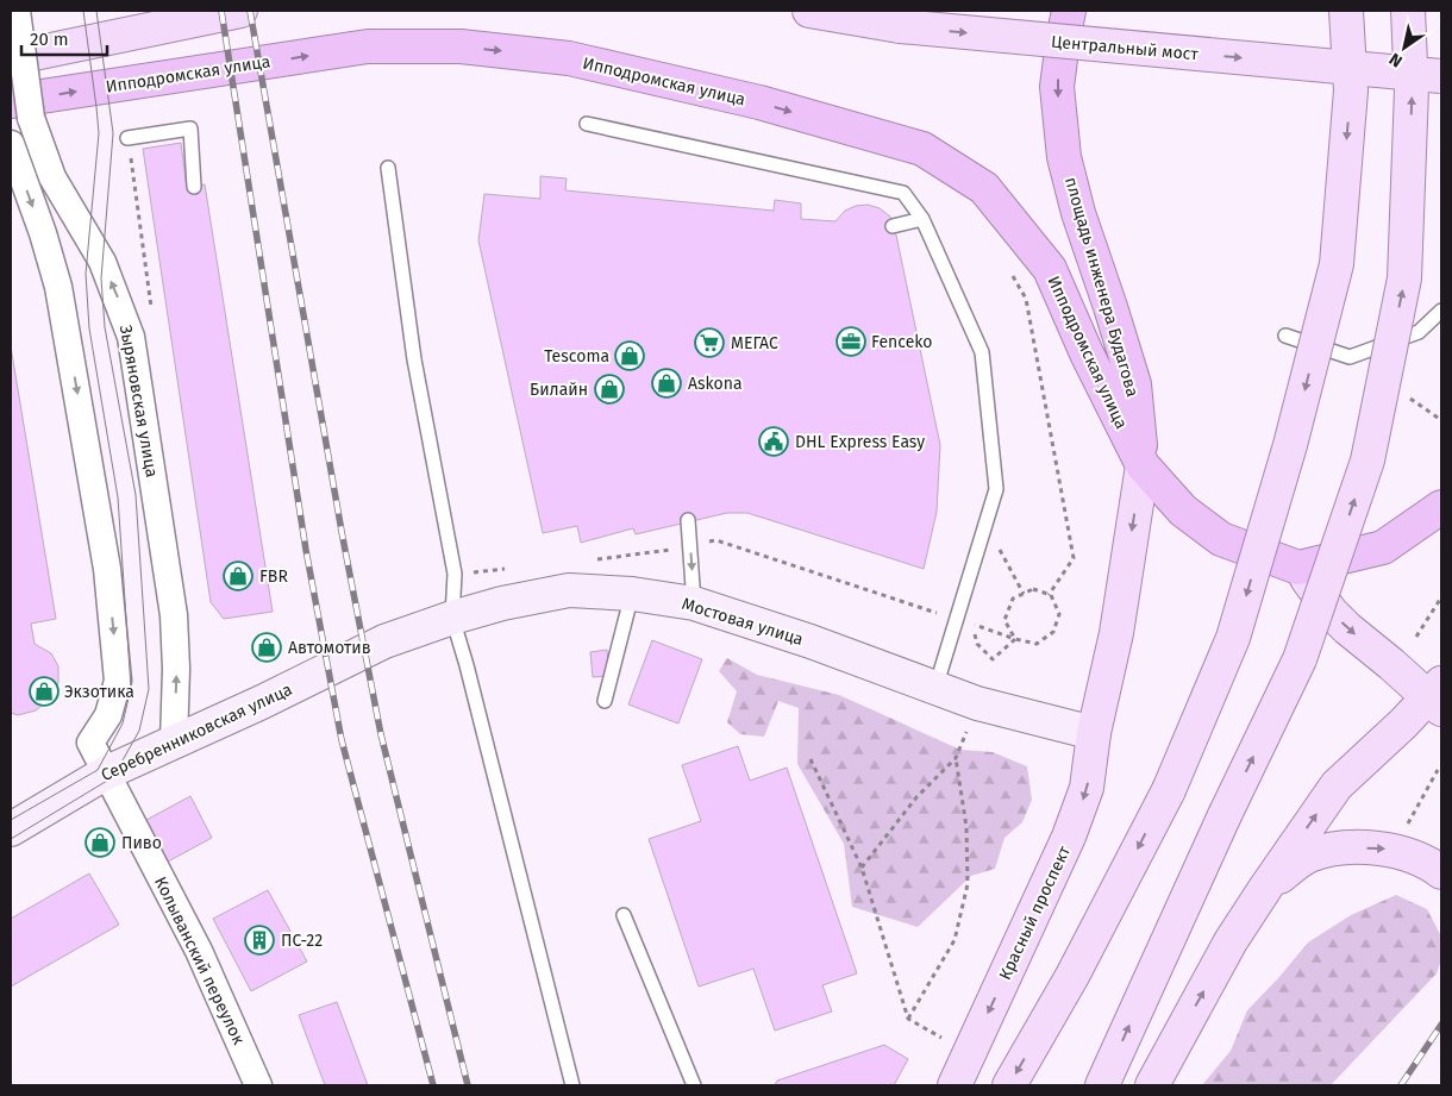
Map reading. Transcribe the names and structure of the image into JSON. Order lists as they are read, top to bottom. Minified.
{"streets":{"highway":["Ипподромская улица","площадь инженера Будагова"],"main road":["Центральный мост","Красный проспект"],"street":["Зыряновская улица","Мостовая улица","Серебренниковская улица","Колыванский переулок"]},"crossings":[["Ипподромская улица","площадь инженера Будагова"],["Ипподромская улица","Зыряновская улица"],["Ипподромская улица","Красный проспект"],["площадь инженера Будагова","Красный проспект"],["Зыряновская улица","Серебренниковская улица"],["Мостовая улица","Серебренниковская улица"],["Мостовая улица","Красный проспект"],["Серебренниковская улица","Колыванский переулок"]],"one_way":["Центральный мост","Ипподромская улица","площадь инженера Будагова"],"places":{"office":["Fenceko"],"supermarket":["МЕГАС"],"shop":["Tescoma","Askona","Билайн","FBR","Автомотив","Экзотика","Пиво"],"public building":["DHL Express Easy"],"building":["ПС-22"]},"scale_bar":"20 m","north":"bottom left"}
